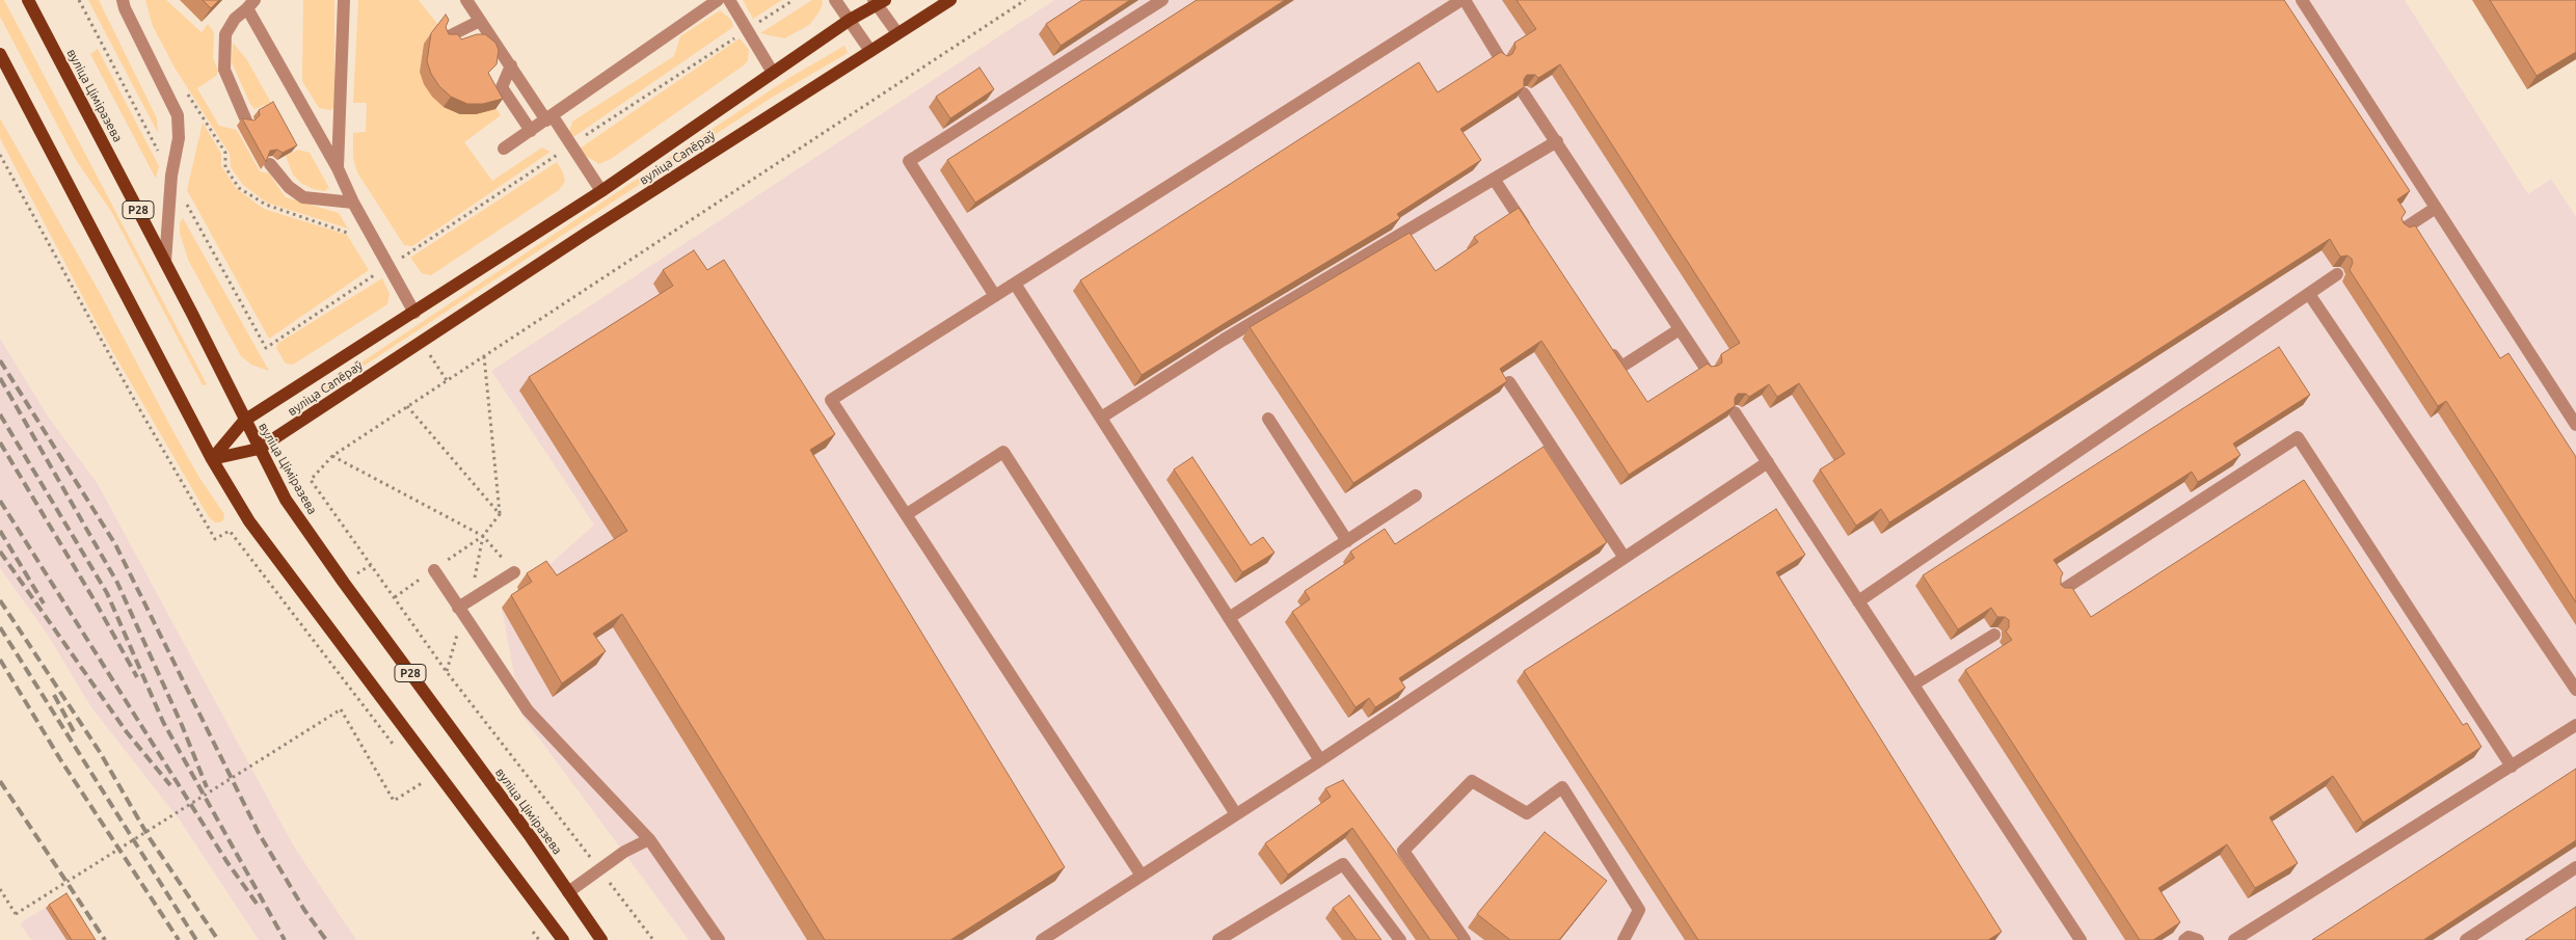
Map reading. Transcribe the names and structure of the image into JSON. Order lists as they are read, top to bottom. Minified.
{"streets":{"main road":["вуліца Ціміразева","вуліца Сапёраў","Р28"]},"crossings":[["вуліца Ціміразева","вуліца Сапёраў"]]}
